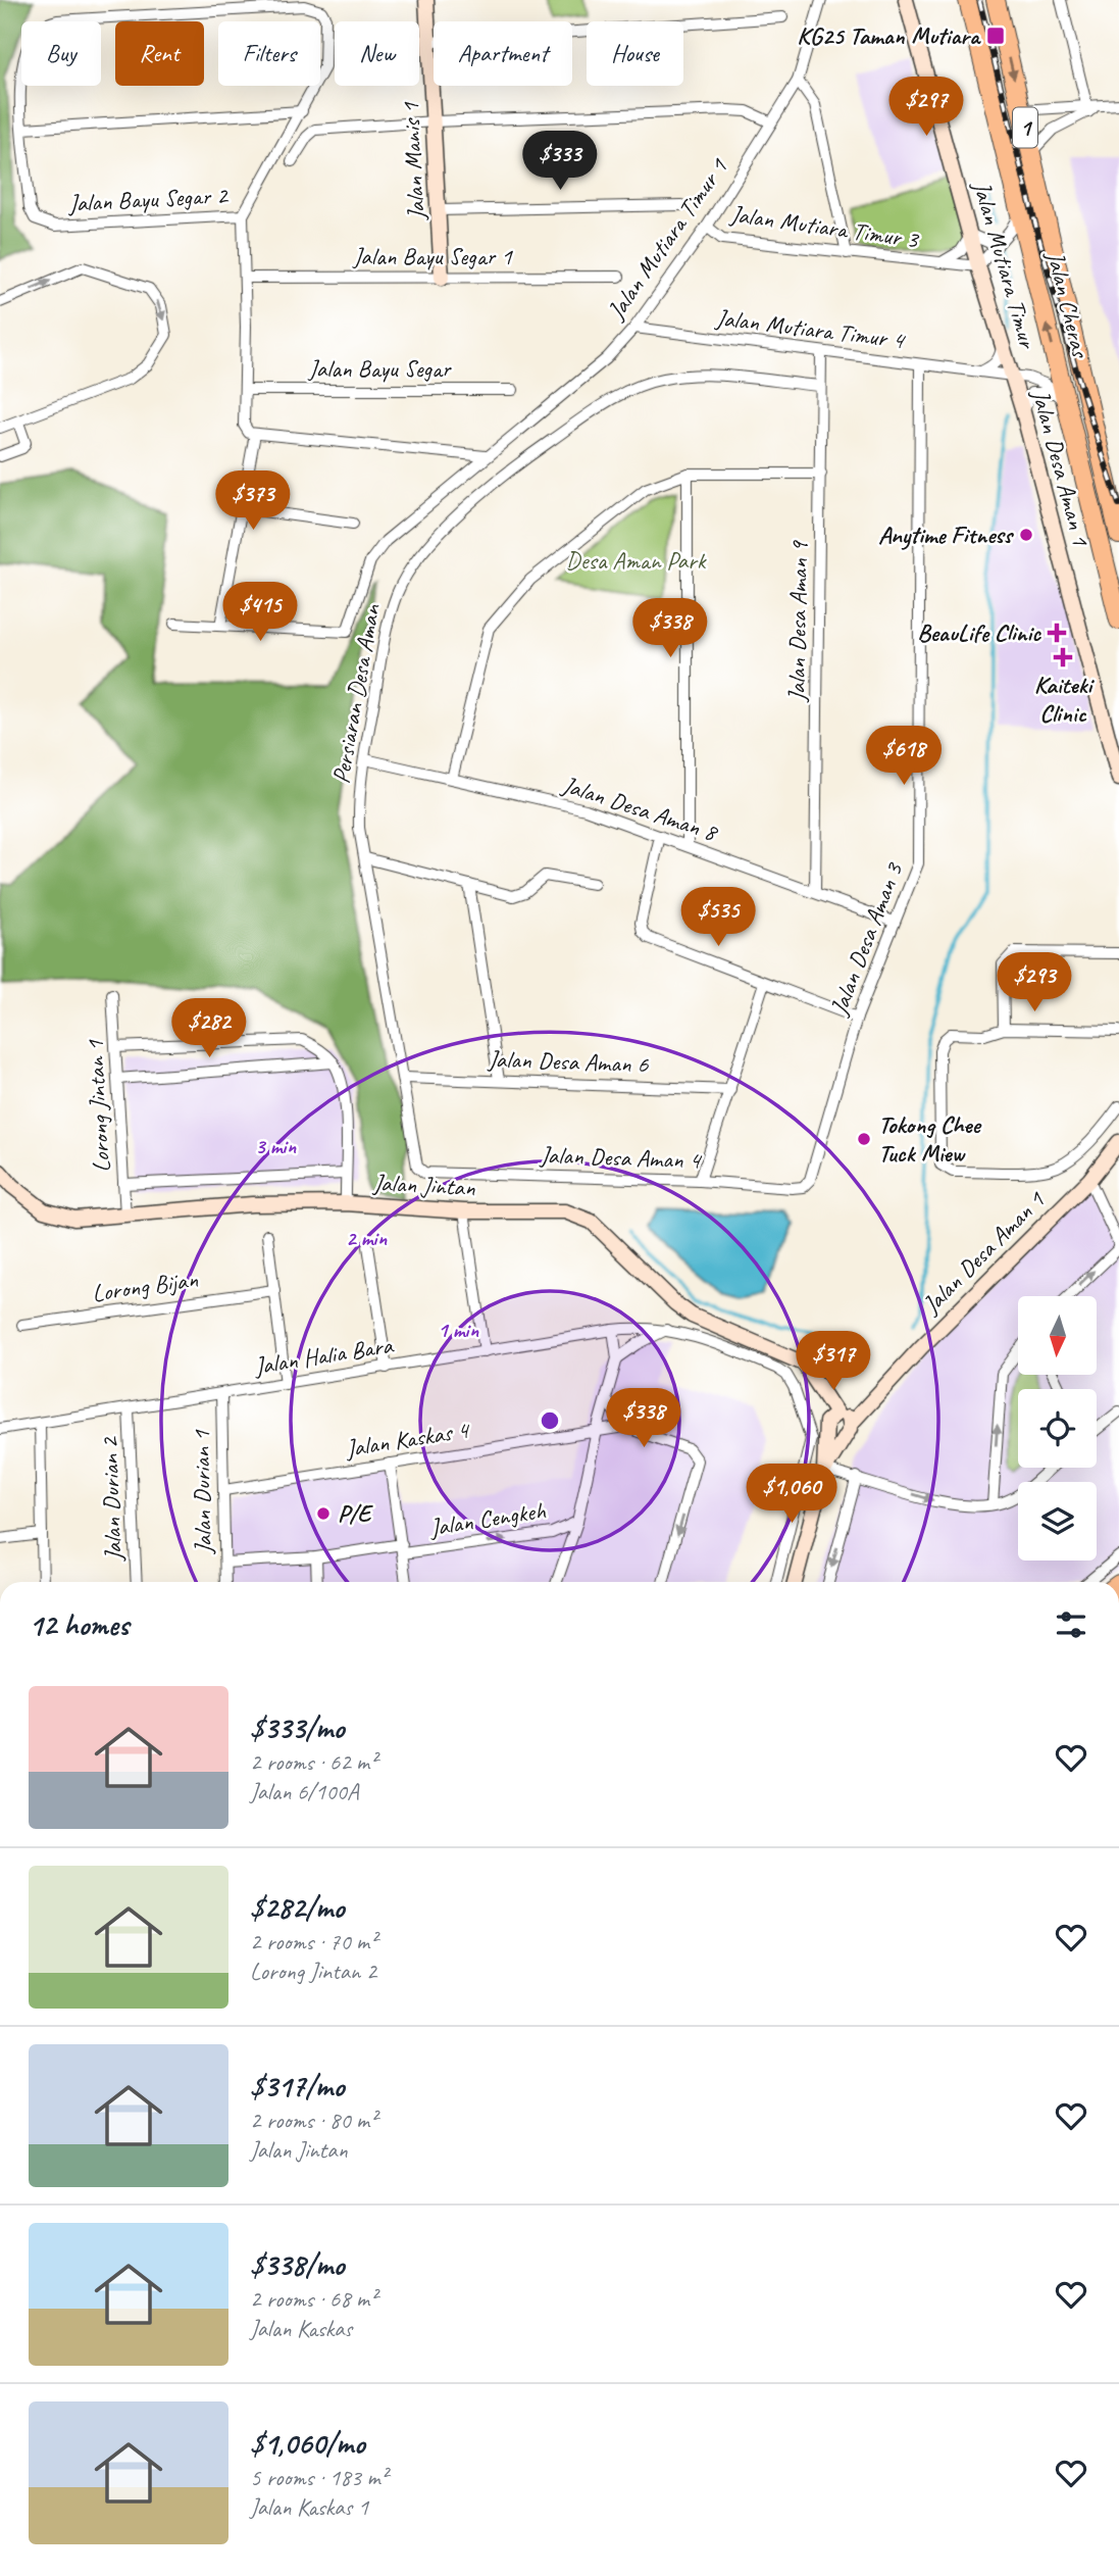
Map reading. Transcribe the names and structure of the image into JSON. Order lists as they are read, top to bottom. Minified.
{"streets":{"highway":["1","Jalan Cheras"],"street":["Jalan Manis 1","Jalan Bayu Segar 2","Jalan Mutiara Timur 3","Jalan Mutiara Timur 1","Jalan Bayu Segar 1","Jalan Mutiara Timur","Jalan Mutiara Timur 4","Jalan Bayu Segar","Jalan Desa Aman 1","Jalan Desa Aman 9","Persiaran Desa Aman","Jalan Desa Aman 8","Jalan Desa Aman 3","Jalan Desa Aman 6","Lorong Jintan 1","Jalan Desa Aman 4","Jalan Jintan","Lorong Bijan","Jalan Halia Bara","Jalan Kaskas 4","Jalan Durian 1","Jalan Durian 2","Jalan Cengkeh"]},"crossings":[["Jalan Manis 1","Jalan Bayu Segar 1"],["Jalan Mutiara Timur 3","Jalan Mutiara Timur 1"],["Jalan Mutiara Timur 3","Jalan Mutiara Timur"],["Jalan Mutiara Timur 1","Jalan Mutiara Timur 4"],["Jalan Mutiara Timur","Jalan Mutiara Timur 4"],["Jalan Mutiara Timur","Jalan Desa Aman 1"],["Jalan Cheras","Jalan Mutiara Timur 4"],["Jalan Mutiara Timur 4","Jalan Desa Aman 1"],["Jalan Mutiara Timur 4","Jalan Desa Aman 9"],["Jalan Mutiara Timur 4","Jalan Desa Aman 3"],["Jalan Desa Aman 9","Persiaran Desa Aman"],["Jalan Desa Aman 9","Jalan Desa Aman 8"],["Persiaran Desa Aman","Jalan Desa Aman 8"],["Persiaran Desa Aman","Jalan Desa Aman 6"],["Persiaran Desa Aman","Jalan Desa Aman 4"],["Jalan Desa Aman 8","Jalan Desa Aman 3"],["Jalan Desa Aman 3","Jalan Desa Aman 4"],["Lorong Jintan 1","Jalan Jintan"],["Jalan Halia Bara","Jalan Durian 1"],["Jalan Halia Bara","Jalan Durian 2"],["Jalan Kaskas 4","Jalan Durian 1"],["Jalan Durian 1","Jalan Cengkeh"]],"one_way":["Jalan Cengkeh"],"parks":["Desa Aman Park"],"places":{"transit":["KG25 Taman Mutiara"],"other":["Anytime Fitness","Tokong Chee Tuck Miew","P/E"],"health":["BeauLife Clinic","Kaiteki Clinic"]},"north":"bottom","page":{"chip":["Buy","Rent","Filters","New","Apartment","House"],"price":["$297","$333","$373","$415","$338","$618","$535","$293","$282","$317","$338","$1,060"],"heading":"12 homes","list":[{"name":"$333/mo","note":"2 rooms · 62 m² · Jalan 6/100A"},{"name":"$282/mo","note":"2 rooms · 70 m² · Lorong Jintan 2"},{"name":"$317/mo","note":"2 rooms · 80 m² · Jalan Jintan"},{"name":"$338/mo","note":"2 rooms · 68 m² · Jalan Kaskas"},{"name":"$1,060/mo","note":"5 rooms · 183 m² · Jalan Kaskas 1"}]},"rings":["3 min","2 min","1 min"]}
